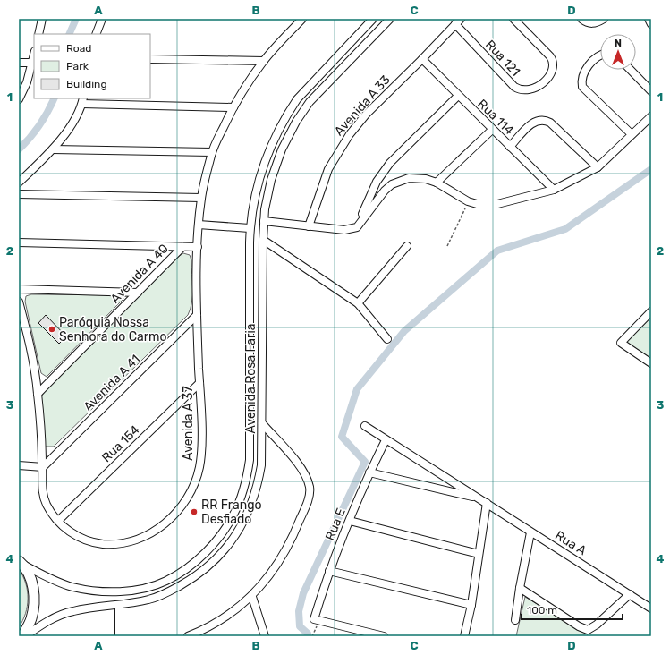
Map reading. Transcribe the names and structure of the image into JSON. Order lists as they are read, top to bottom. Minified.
{"streets":{"street":["Rua 121","Avenida A 33","Rua 114","Avenida A 40","Avenida Rosa Faria","Avenida A 41","Avenida A 37","Rua 154","Rua E","Rua A"]},"crossings":[["Rua 121","Avenida A 33"],["Avenida A 33","Rua 114"],["Avenida A 40","Avenida A 37"],["Avenida A 41","Avenida A 37"],["Avenida A 37","Rua 154"],["Rua E","Rua A"]],"places":["Paróquia Nossa Senhora do Carmo","RR Frango Desfiado"],"legend":["Road","Park","Building"],"scale_bar":"100 m","north":"top","grid":{"columns":["A","B","C","D"],"rows":["1","2","3","4"]}}
